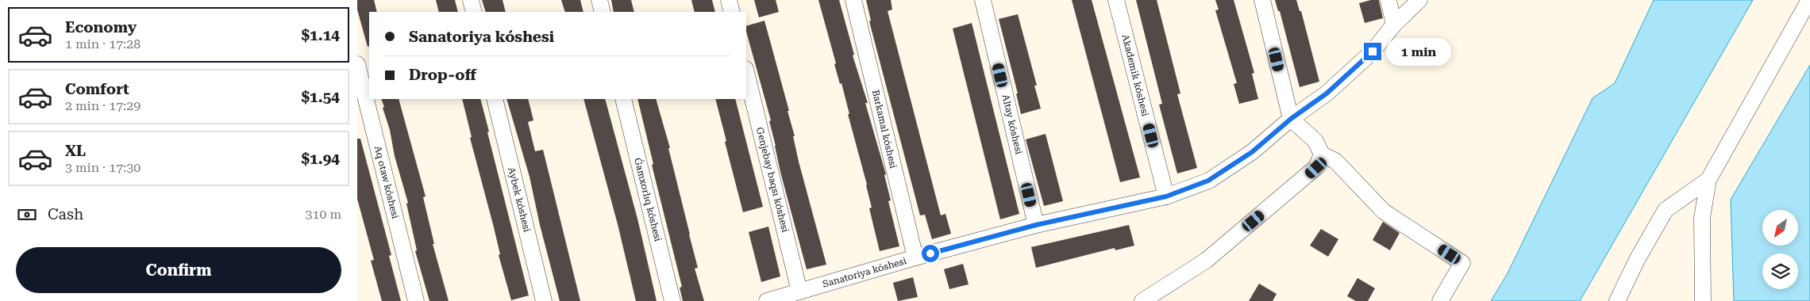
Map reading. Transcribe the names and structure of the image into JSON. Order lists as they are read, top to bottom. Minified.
{"streets":{"street":["Akademik kóshesi","Altay kóshesi","Barkamal kóshesi","Genjebay baqsı kóshesi","Aq otaw kóshesi","Aybek kóshesi","Ǵamxorlıq kóshesi","Sanatoriya kóshesi"]},"crossings":[["Akademik kóshesi","Sanatoriya kóshesi"],["Altay kóshesi","Sanatoriya kóshesi"],["Barkamal kóshesi","Sanatoriya kóshesi"],["Genjebay baqsı kóshesi","Sanatoriya kóshesi"]],"north":"bottom left","page":{"list":[{"name":"Economy","note":"1 min · 17:28","value":"$1.14"},{"name":"Comfort","note":"2 min · 17:29","value":"$1.54"},{"name":"XL","note":"3 min · 17:30","value":"$1.94"}],"banner":["Sanatoriya kóshesi","Drop-off"],"bubble":"1 min","pay":["Cash","310 m"],"buttons":"Confirm"}}
